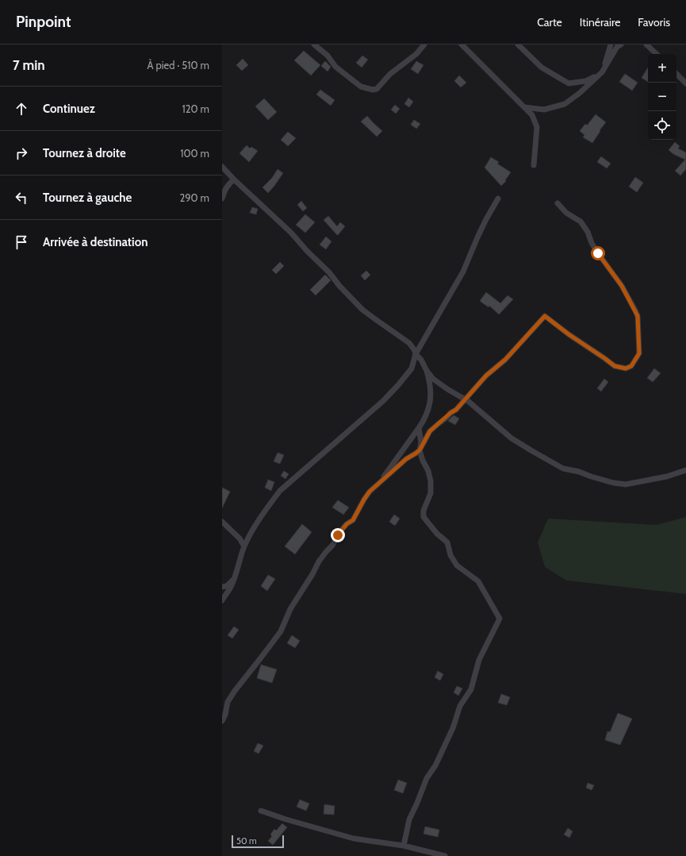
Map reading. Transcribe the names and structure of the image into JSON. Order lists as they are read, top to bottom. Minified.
{"scale_bar":"50 m","page":{"header":"Pinpoint","nav":["Carte","Itinéraire","Favoris"],"heading":["7 min","À pied · 510 m"],"map_buttons":["+","−"],"list":[["Continuez","120 m"],["Tournez à droite","100 m"],["Tournez à gauche","290 m"],"Arrivée à destination"],"scale":"50 m"}}
